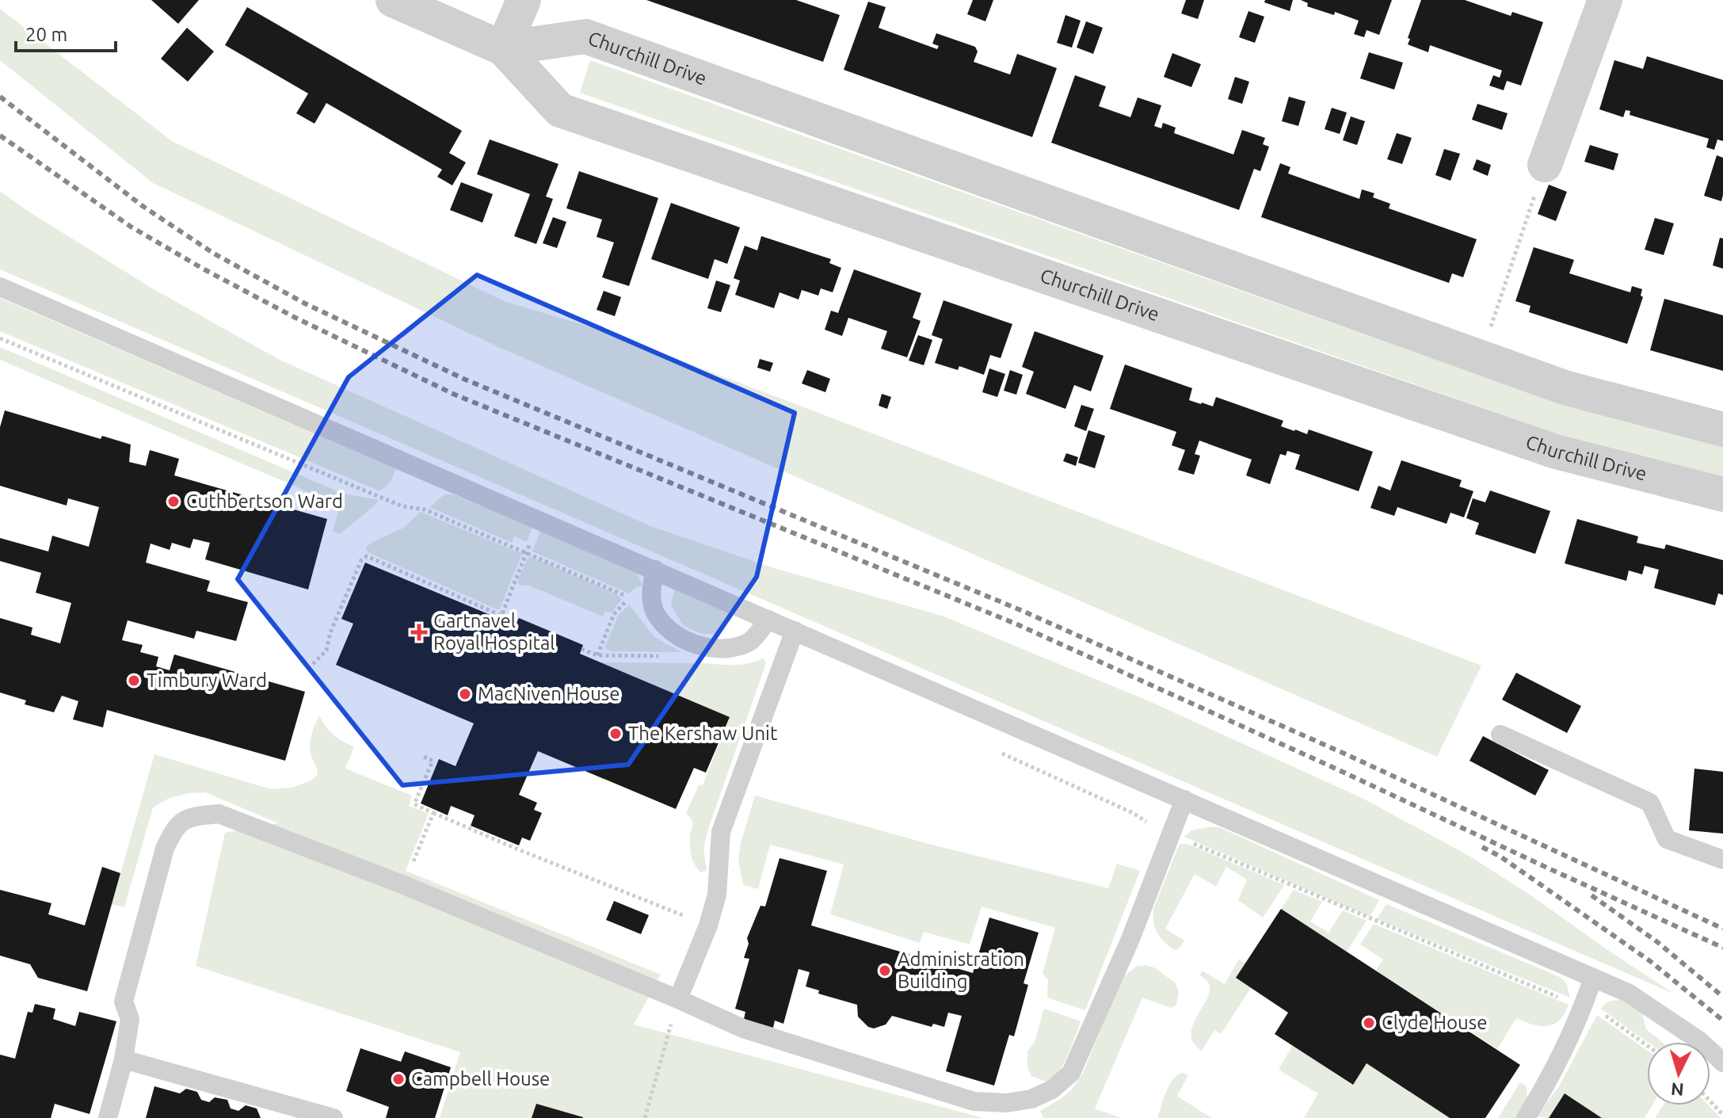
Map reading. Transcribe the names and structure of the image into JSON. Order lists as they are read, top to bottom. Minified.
{"streets":{"street":["Churchill Drive"]},"places":{"other":["Cuthbertson Ward","Timbury Ward","MacNiven House","The Kershaw Unit","Administration Building","Clyde House","Campbell House"],"health":["Gartnavel Royal Hospital"]},"scale_bar":"20 m","north":"bottom"}
